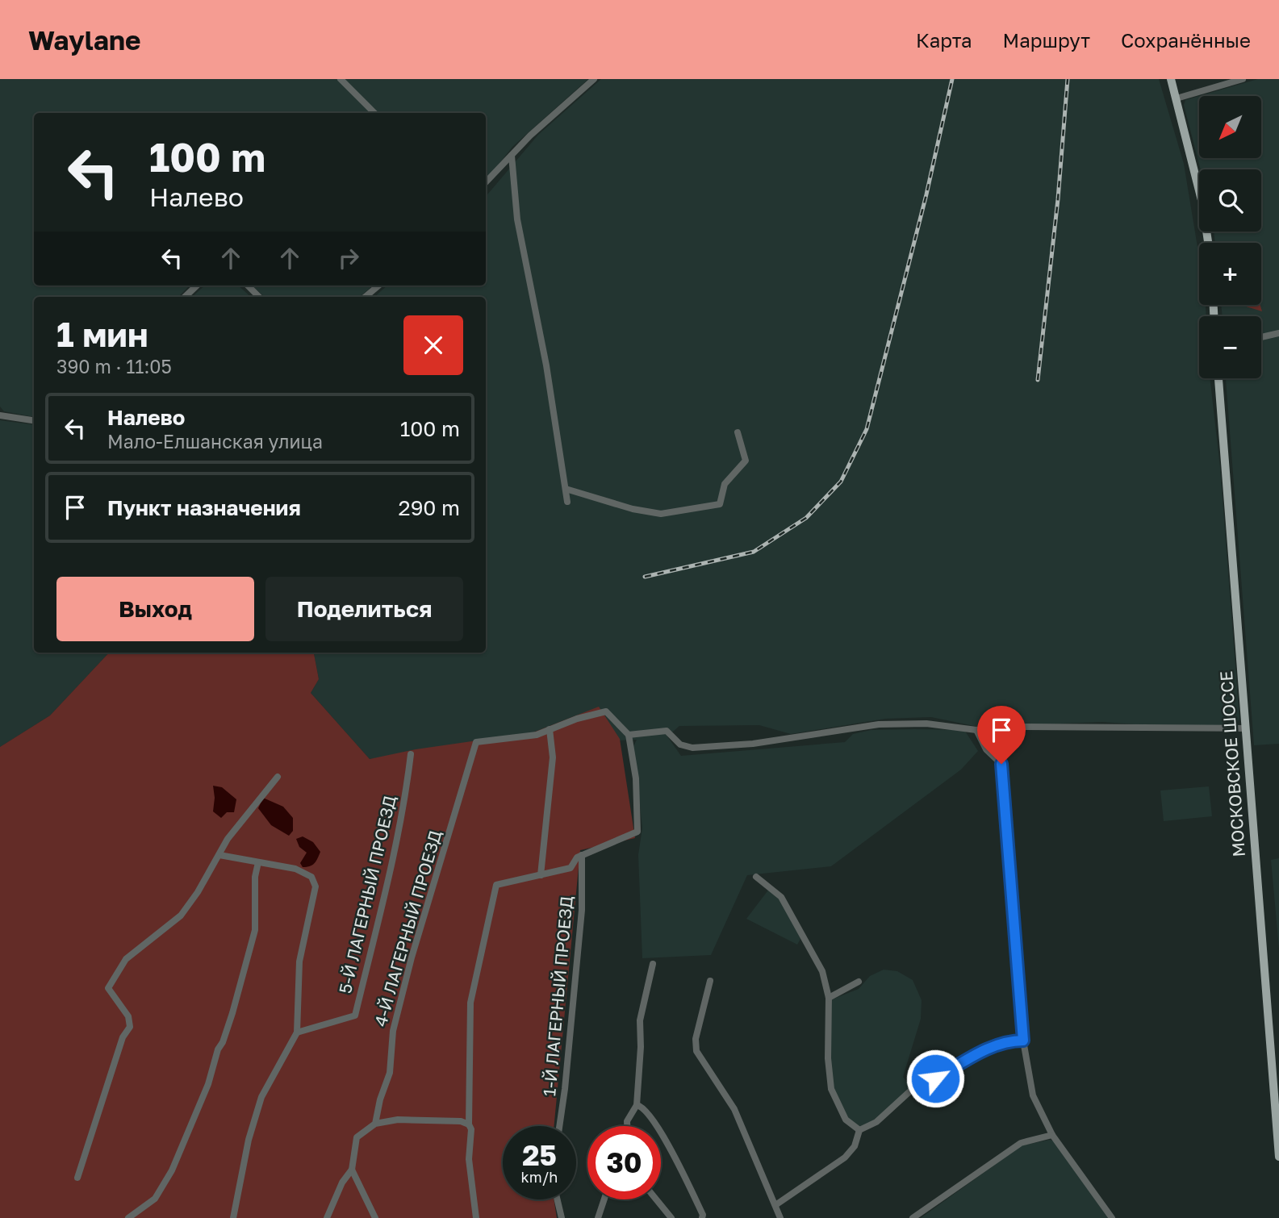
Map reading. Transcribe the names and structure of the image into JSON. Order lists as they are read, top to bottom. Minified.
{"streets":{"main road":["МОСКОВСКОЕ ШОССЕ"],"street":["5-Й ЛАГЕРНЫЙ ПРОЕЗД","4-Й ЛАГЕРНЫЙ ПРОЕЗД","1-Й ЛАГЕРНЫЙ ПРОЕЗД"]},"north":"bottom left","page":{"header":"Waylane","nav":["Карта","Маршрут","Сохранённые"],"map_buttons":["+","−"],"turn":["100 m","Налево"],"heading":["1 мин","390 m · 11:05"],"list":[{"name":"Налево","note":"Мало-Елшанская улица","value":"100 m"},{"name":"Пункт назначения","value":"290 m"}],"buttons":["Выход","Поделиться"],"speed":"25 km/h","limit":"30"}}
